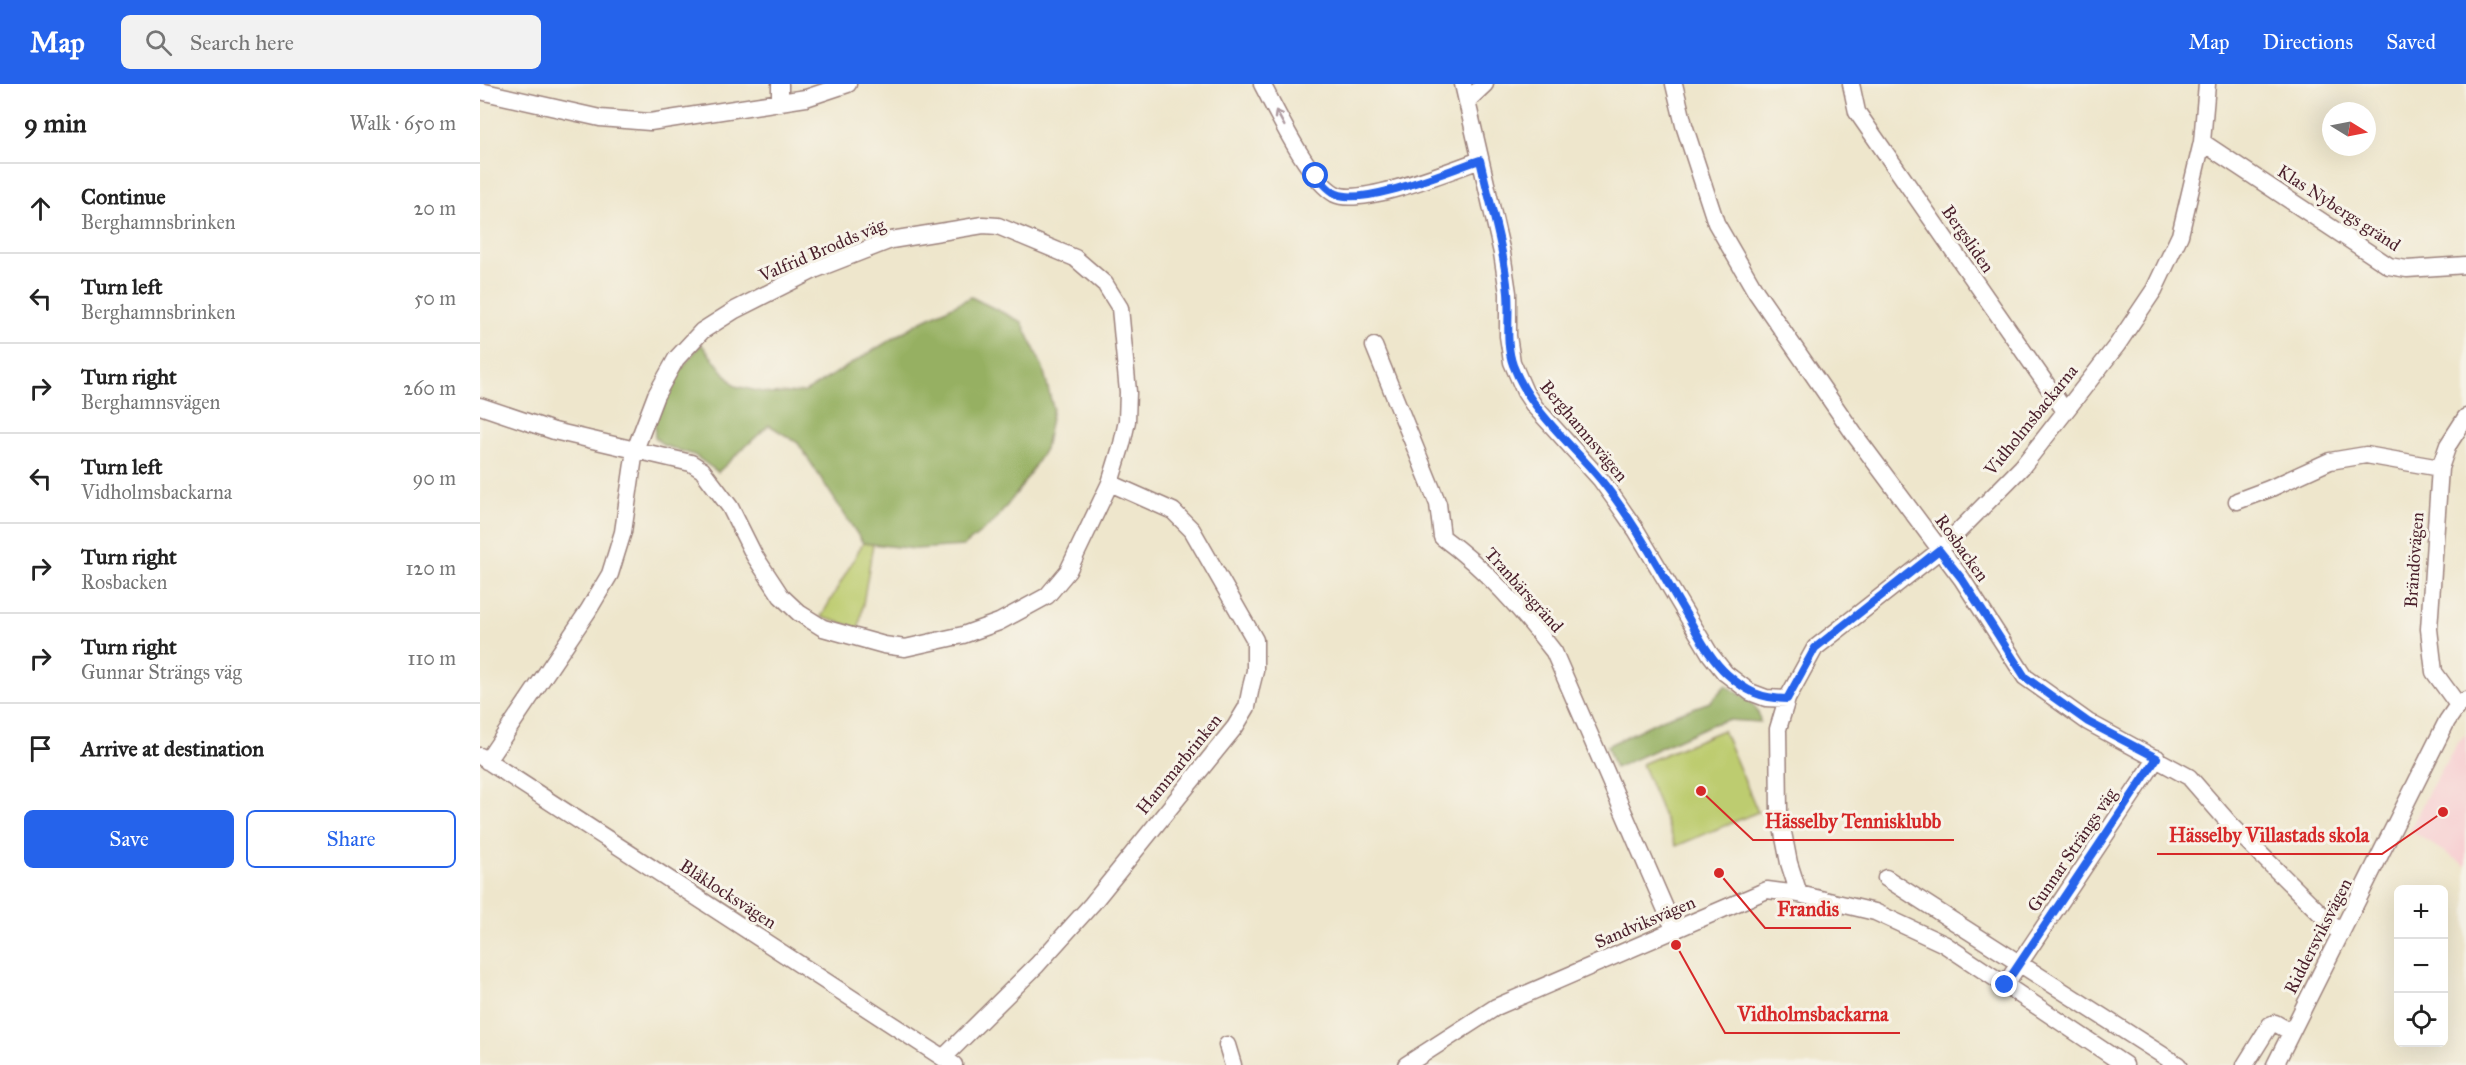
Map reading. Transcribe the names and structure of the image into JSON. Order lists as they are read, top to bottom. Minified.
{"streets":{"street":["Klas Nybergs gränd","Bergsliden","Valfrid Brodds väg","Vidholmsbackarna","Berghamnsvägen","Rosbacken","Brändövägen","Tranbärsgränd","Hammarbrinken","Gunnar Strängs väg","Blåklocksvägen","Sandviksvägen","Riddersviksvägen"]},"crossings":[["Klas Nybergs gränd","Vidholmsbackarna"],["Bergsliden","Vidholmsbackarna"],["Valfrid Brodds väg","Hammarbrinken"],["Valfrid Brodds väg","Blåklocksvägen"],["Vidholmsbackarna","Berghamnsvägen"],["Vidholmsbackarna","Rosbacken"],["Vidholmsbackarna","Sandviksvägen"],["Rosbacken","Gunnar Strängs väg"],["Rosbacken","Riddersviksvägen"],["Brändövägen","Riddersviksvägen"],["Tranbärsgränd","Sandviksvägen"],["Hammarbrinken","Blåklocksvägen"],["Gunnar Strängs väg","Sandviksvägen"]],"places":["Hässelby Tennisklubb","Hässelby Villastads skola","Frandis","Vidholmsbackarna"],"north":"right","page":{"header":"Map","search":"Search here","nav":["Map","Directions","Saved"],"heading":["9 min","Walk · 650 m"],"list":[["Continue","Berghamnsbrinken","20 m"],["Turn left","Berghamnsbrinken","50 m"],["Turn right","Berghamnsvägen","260 m"],["Turn left","Vidholmsbackarna","90 m"],["Turn right","Rosbacken","120 m"],["Turn right","Gunnar Strängs väg","110 m"],"Arrive at destination"],"buttons":["Save","Share"],"map_buttons":["+","−"]}}
